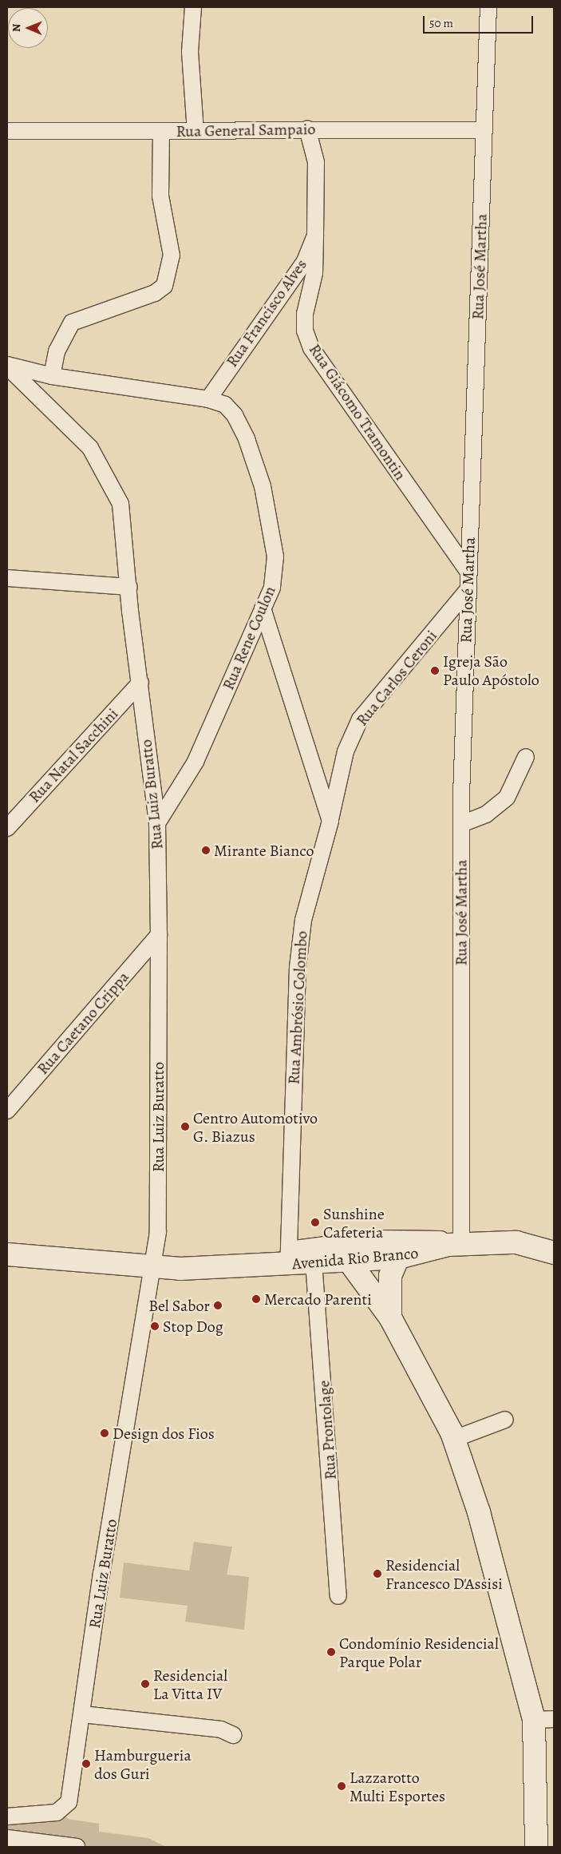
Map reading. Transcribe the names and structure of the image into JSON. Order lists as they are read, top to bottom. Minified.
{"streets":{"main road":["Avenida Rio Branco"],"street":["Rua General Sampaio","Rua José Martha","Rua Francisco Alves","Rua Giácomo Tramontin","Rua Rene Coulon","Rua Carlos Ceroni","Rua Natal Sacchini","Rua Luiz Buratto","Rua Ambrósio Colombo","Rua Caetano Crippa","Rua Prontolage"]},"crossings":[["Rua General Sampaio","Rua José Martha"],["Rua General Sampaio","Rua Francisco Alves"],["Rua José Martha","Rua Giácomo Tramontin"],["Rua José Martha","Rua Carlos Ceroni"],["Rua José Martha","Avenida Rio Branco"],["Rua Francisco Alves","Rua Giácomo Tramontin"],["Rua Francisco Alves","Rua Rene Coulon"],["Rua Rene Coulon","Rua Luiz Buratto"],["Rua Carlos Ceroni","Rua Ambrósio Colombo"],["Rua Natal Sacchini","Rua Luiz Buratto"],["Rua Luiz Buratto","Rua Caetano Crippa"],["Rua Luiz Buratto","Avenida Rio Branco"],["Rua Ambrósio Colombo","Avenida Rio Branco"],["Avenida Rio Branco","Rua Prontolage"]],"places":["Igreja São Paulo Apóstolo","Mirante Bianco","Centro Automotivo G. Biazus","Sunshine Cafeteria","Mercado Parenti","Bel Sabor","Stop Dog","Design dos Fios","Residencial Francesco D'Assisi","Condomínio Residencial Parque Polar","Residencial La Vitta IV","Hamburgueria dos Guri","Lazzarotto Multi Esportes"],"scale_bar":"50 m","north":"left"}
